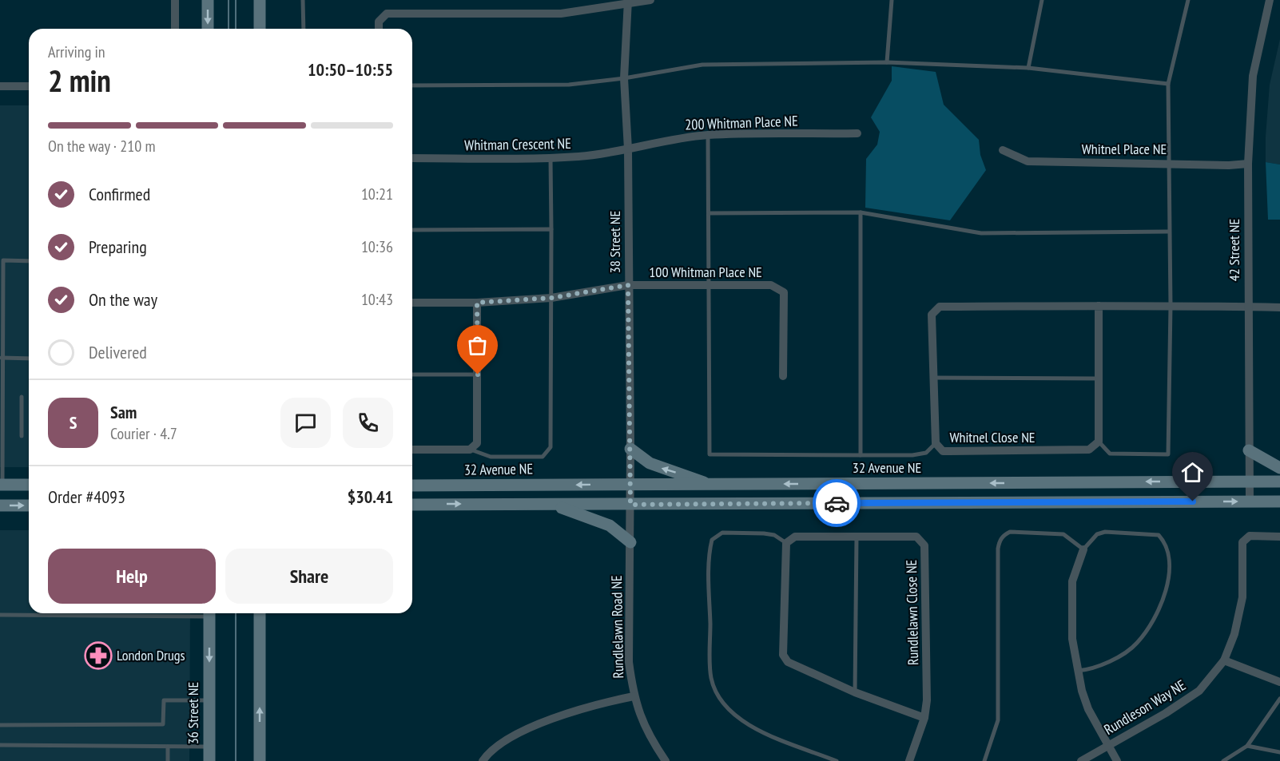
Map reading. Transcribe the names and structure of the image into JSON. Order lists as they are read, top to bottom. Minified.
{"streets":{"main road":["32 Avenue NE","36 Street NE"],"street":["200 Whitman Place NE","Whitman Crescent NE","Whitnel Place NE","38 Street NE","42 Street NE","100 Whitman Place NE","Whitnel Close NE","Rundlelawn Close NE","Rundlelawn Road NE","Rundleson Way NE"]},"crossings":[["200 Whitman Place NE","Whitman Crescent NE"],["200 Whitman Place NE","38 Street NE"],["Whitman Crescent NE","38 Street NE"],["Whitnel Place NE","42 Street NE"],["38 Street NE","100 Whitman Place NE"],["38 Street NE","32 Avenue NE"],["38 Street NE","Rundlelawn Road NE"],["42 Street NE","Whitnel Close NE"],["42 Street NE","32 Avenue NE"],["32 Avenue NE","Rundlelawn Road NE"]],"places":{"pharmacy":["London Drugs"]},"page":{"heading":["2 min","Arriving in","10:50–10:55"],"panel":["Sam","Courier · 4.7","Order #4093","$30.41"],"bar":"On the way · 210 m","list":[["Confirmed","10:21"],["Preparing","10:36"],["On the way","10:43"],"Delivered"],"round":"S","buttons":["Help","Share"]}}
